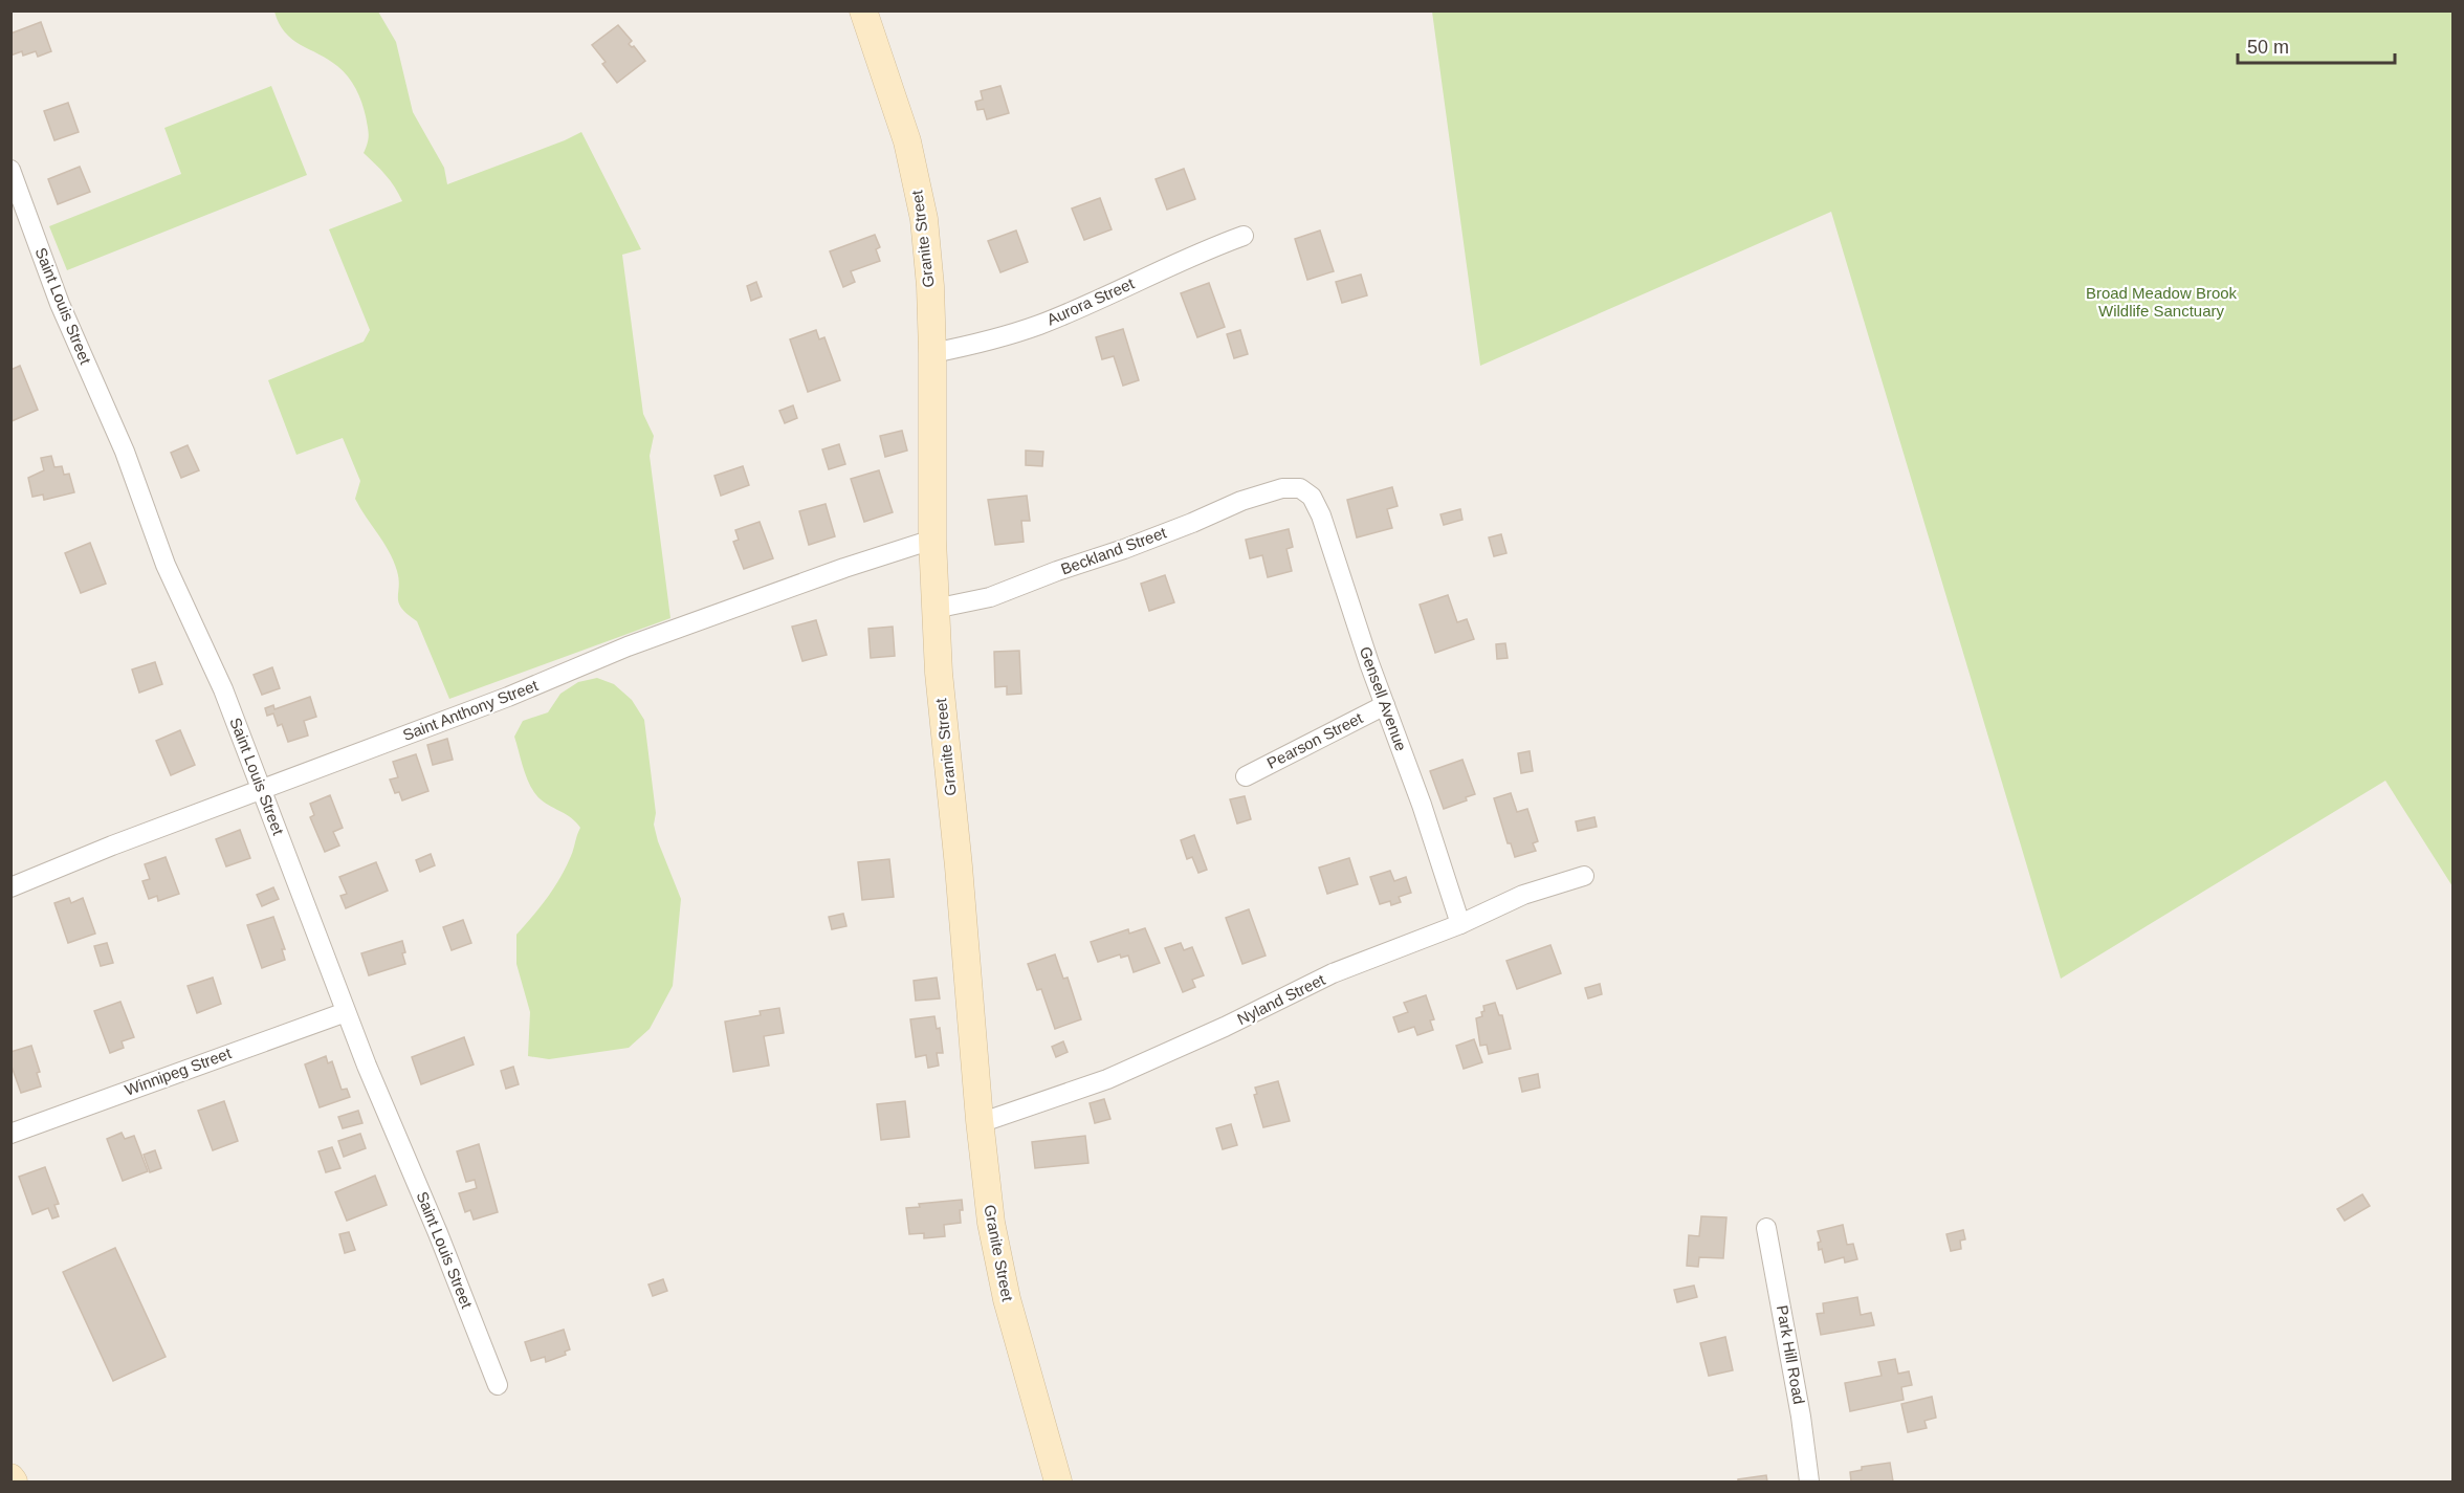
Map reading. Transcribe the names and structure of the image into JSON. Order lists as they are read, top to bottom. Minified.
{"streets":{"street":["Granite Street","Aurora Street","Saint Louis Street","Beckland Street","Gensell Avenue","Saint Anthony Street","Pearson Street","Nyland Street","Winnipeg Street","Park Hill Road"]},"crossings":[["Granite Street","Aurora Street"],["Granite Street","Beckland Street"],["Granite Street","Saint Anthony Street"],["Granite Street","Nyland Street"],["Saint Louis Street","Saint Anthony Street"],["Saint Louis Street","Winnipeg Street"],["Beckland Street","Gensell Avenue"],["Gensell Avenue","Pearson Street"],["Gensell Avenue","Nyland Street"]],"parks":["Broad Meadow Brook Wildlife Sanctuary"],"scale_bar":"50 m"}
